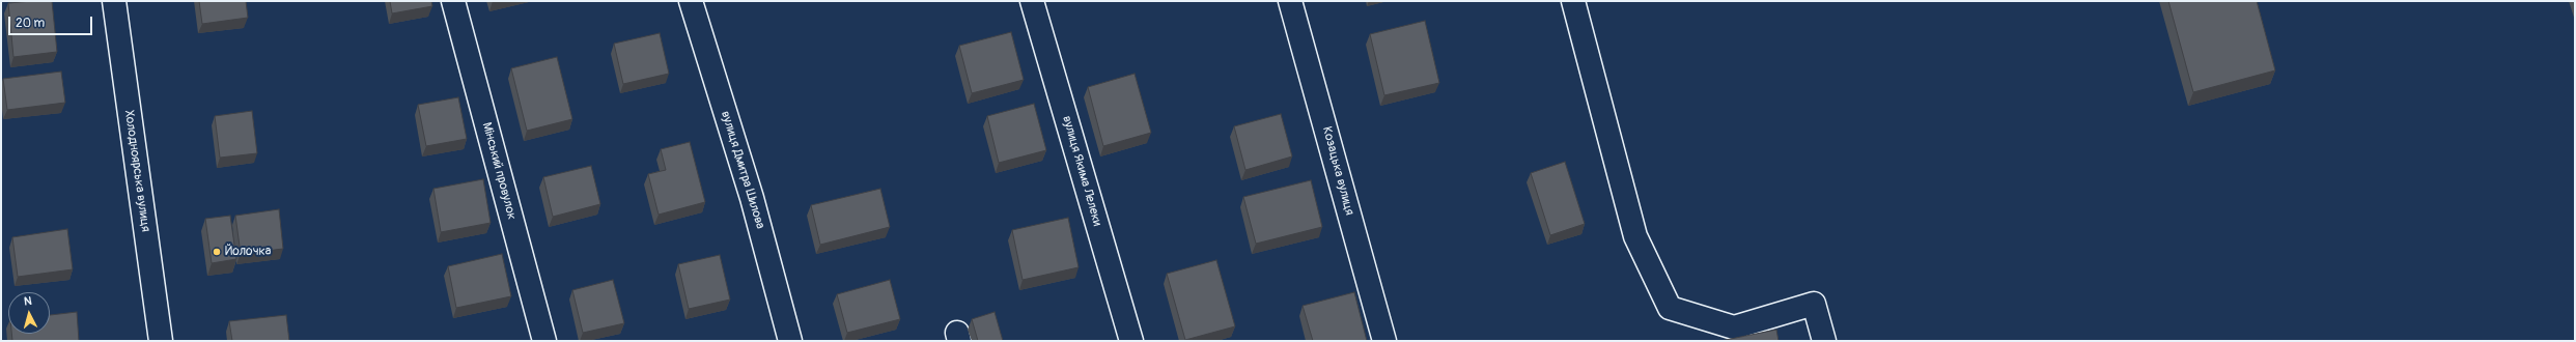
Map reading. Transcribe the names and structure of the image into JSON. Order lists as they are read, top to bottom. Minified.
{"streets":{"street":["вулиця Дмитра Шилова","Холодноярська вулиця","Мінський провулок","вулиця Якима Лелеки","Козацька вулиця"]},"places":["Йолочка"],"scale_bar":"20 m","north":"top"}
